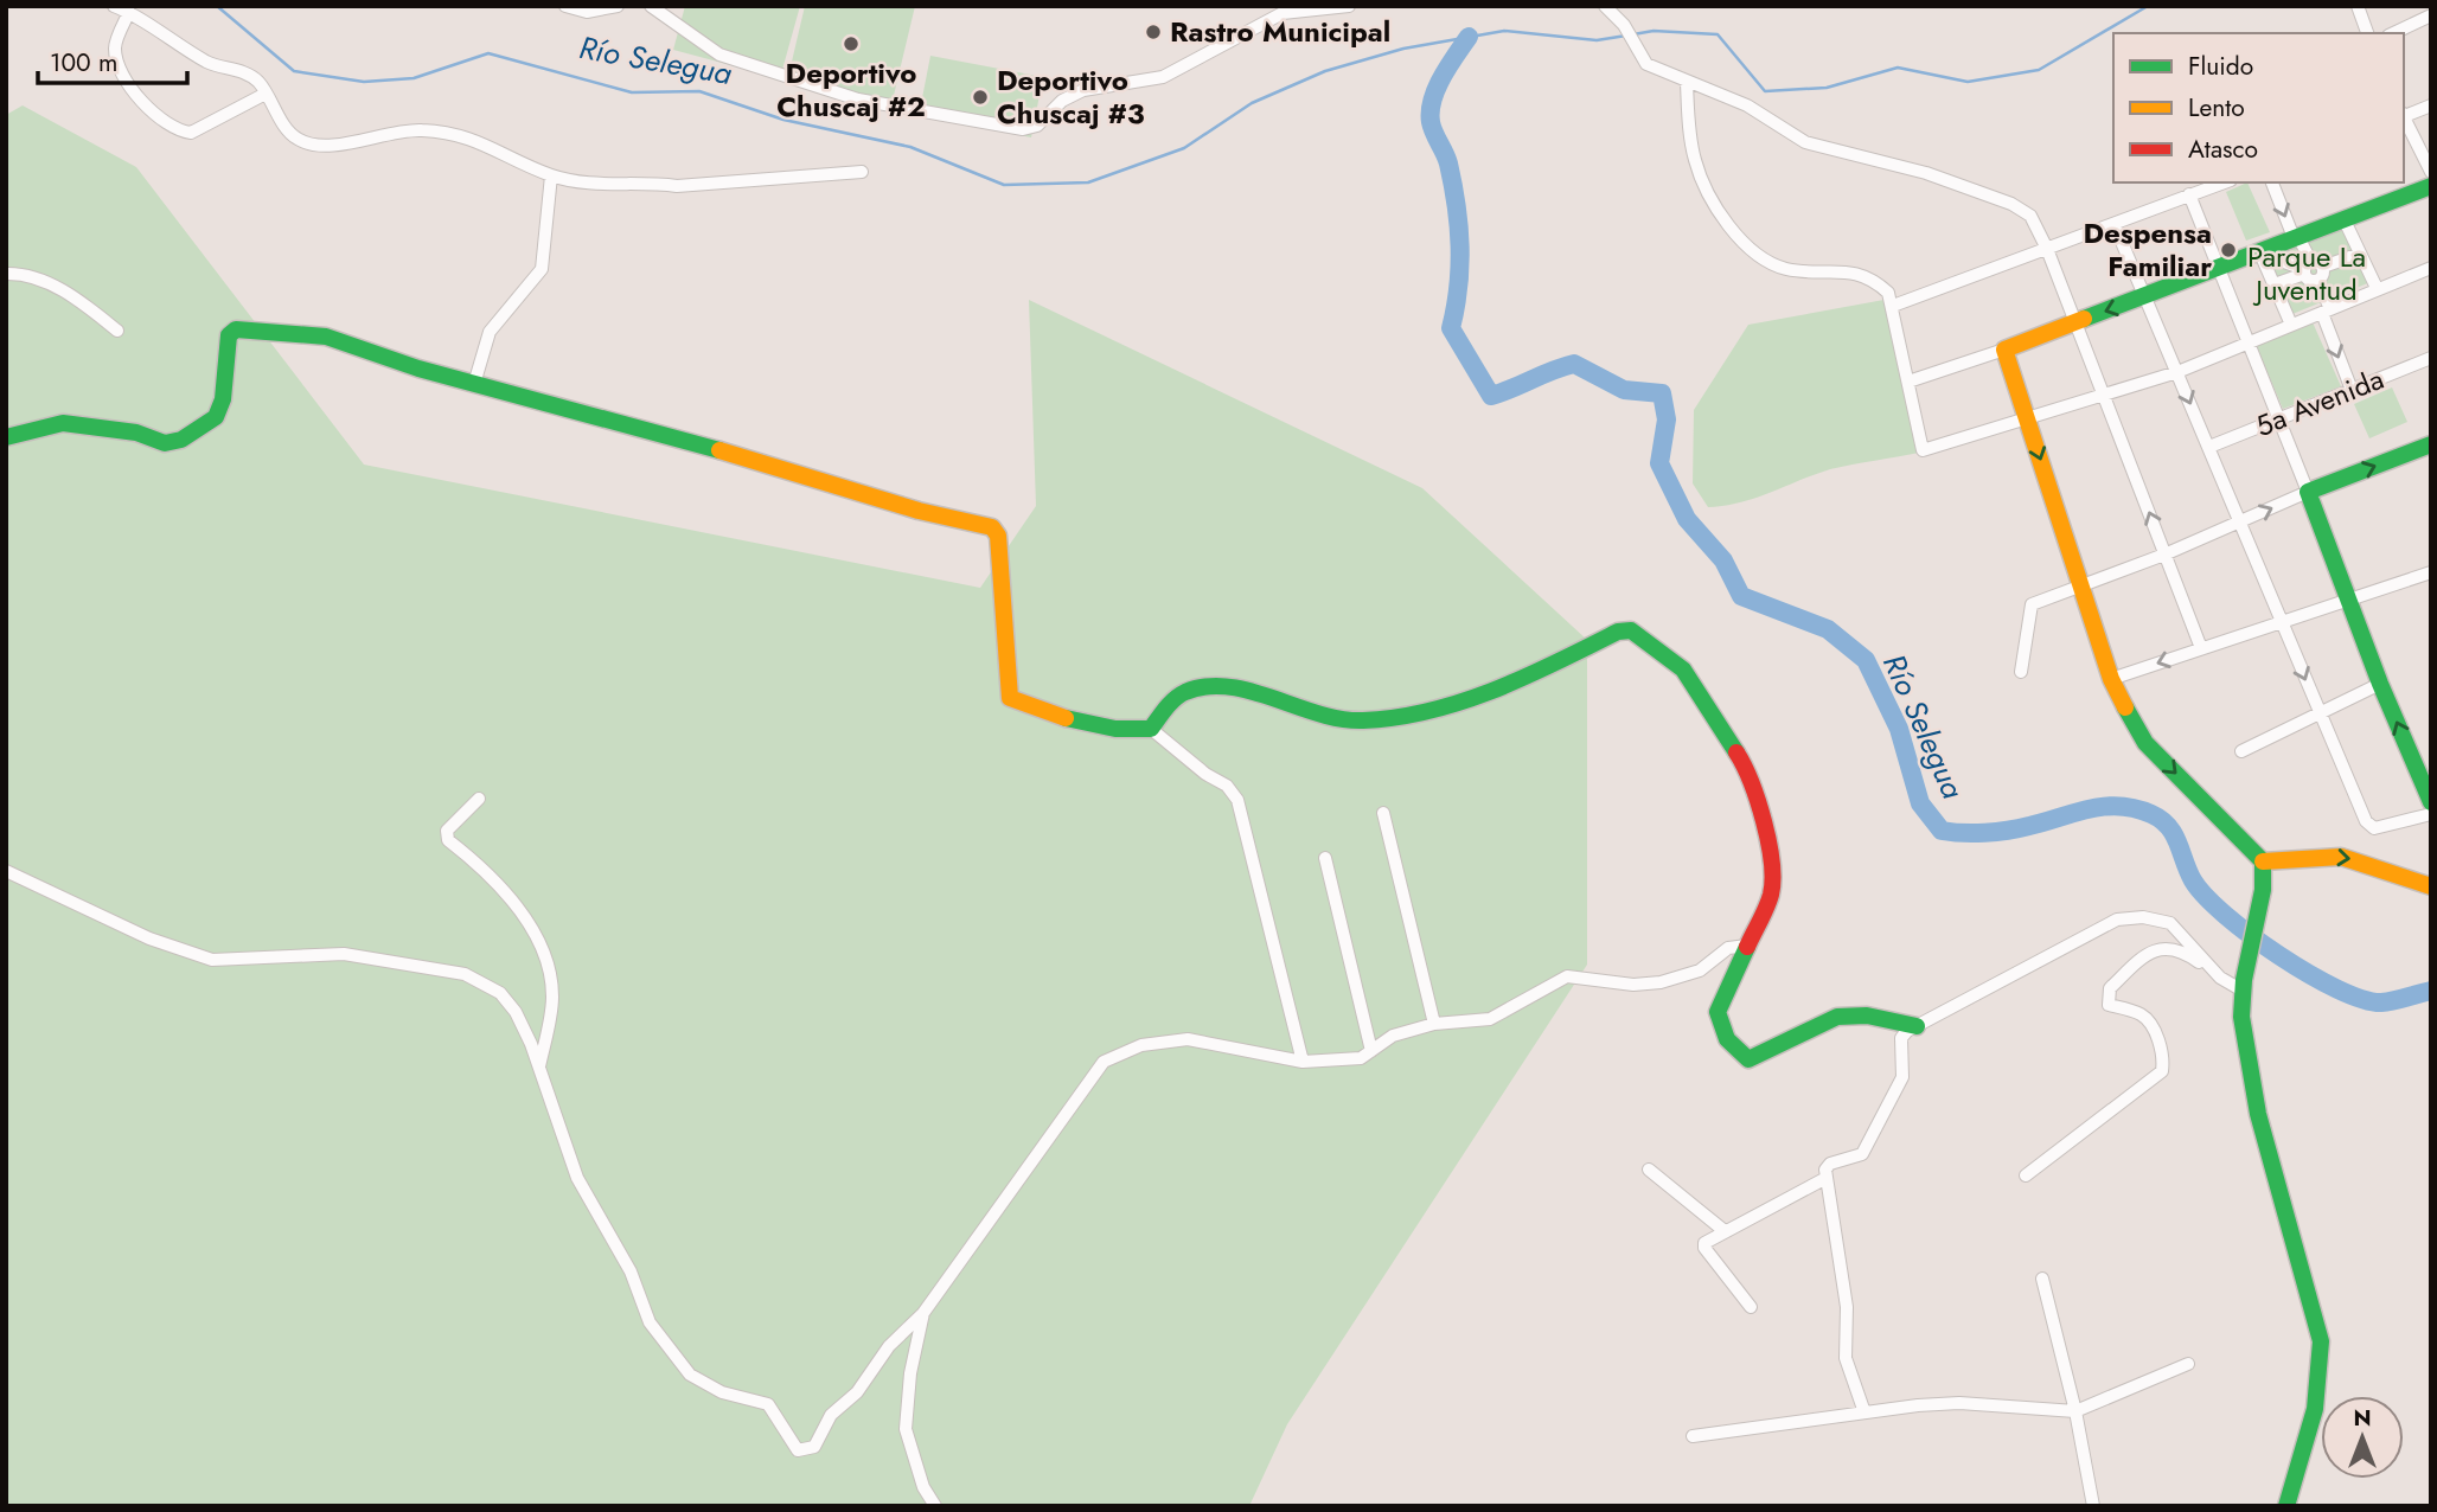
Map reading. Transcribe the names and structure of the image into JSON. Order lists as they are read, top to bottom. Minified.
{"streets":{"street":["5a Avenida"]},"water":["Río Selegua"],"parks":["Parque La Juventud"],"places":["Rastro Municipal","Deportivo Chuscaj #2","Deportivo Chuscaj #3","Despensa Familiar"],"legend":["Fluido","Lento","Atasco"],"scale_bar":"100 m","north":"top"}
